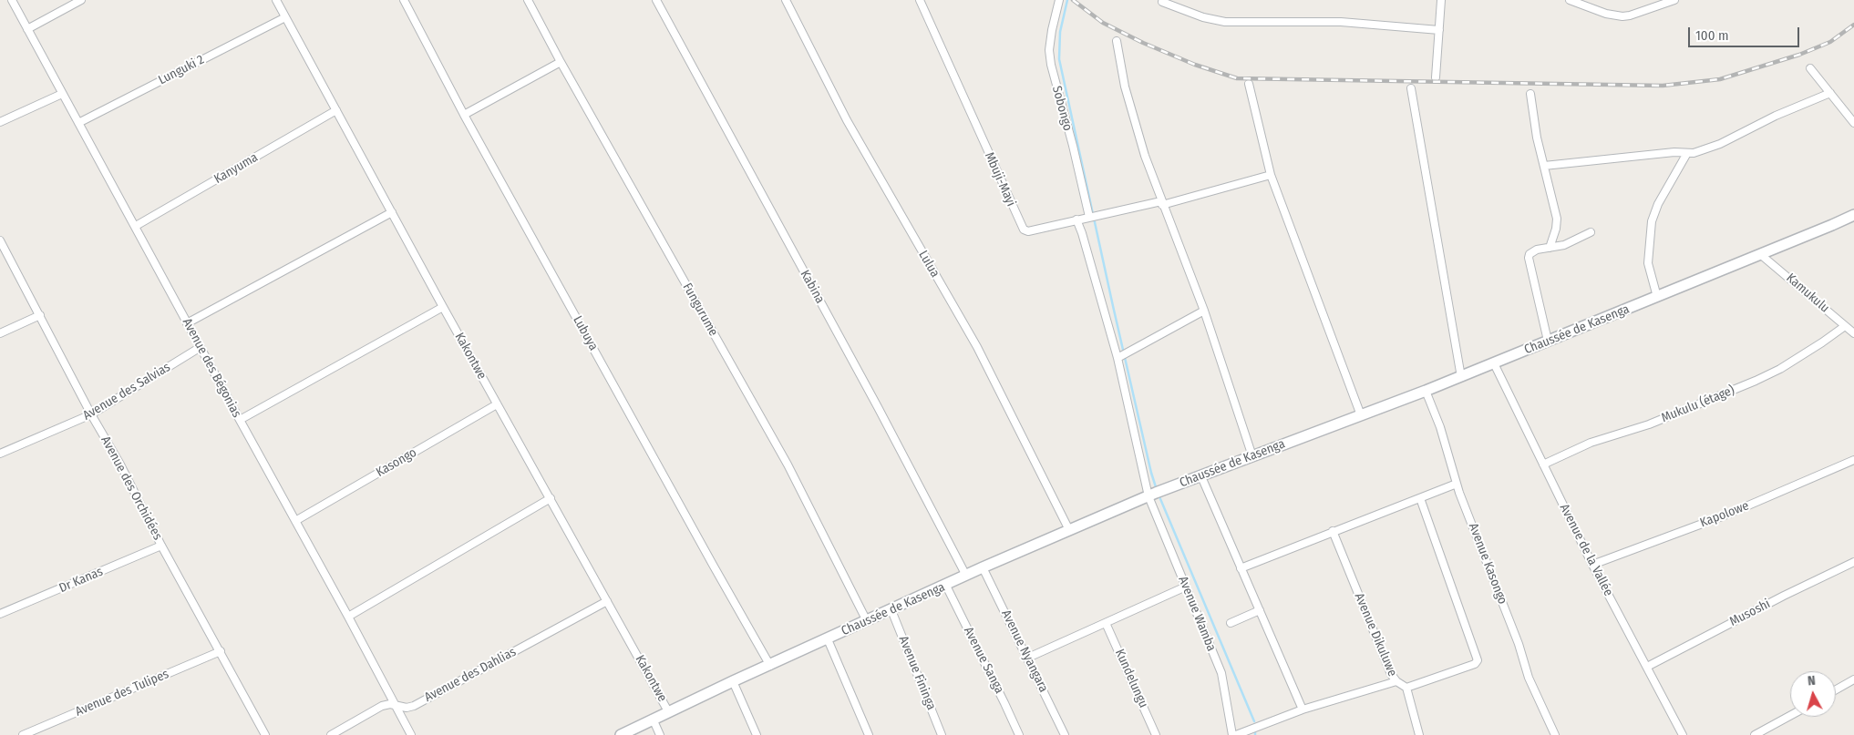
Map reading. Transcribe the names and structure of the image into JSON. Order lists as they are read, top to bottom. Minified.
{"streets":{"main road":["Chaussée de Kasenga"],"street":["Lunguki 2","Sobongo","Kanyuma","Mbuji-Mayi","Lulua","Kabina","Kamukulu","Fungurume","Lubuya","Kakontwe","Avenue des Bégonias","Avenue des Salvias","Mukulu (étage)","Kasongo","Avenue des Orchidées","Kapolowe","Avenue de la Vallée","Avenue Kasongo","Dr Kanas","Musoshi","Avenue Wamba","Avenue Dikuluwe","Avenue Nyangara","Avenue Sanga","Avenue Fininga","Avenue des Dahlias","Kundelungu","Avenue des Tulipes"]},"crossings":[["Lunguki 2","Kakontwe"],["Lunguki 2","Avenue des Bégonias"],["Sobongo","Mbuji-Mayi"],["Kanyuma","Kakontwe"],["Kanyuma","Avenue des Bégonias"],["Mbuji-Mayi","Avenue Wamba"],["Lulua","Chaussée de Kasenga"],["Kabina","Chaussée de Kasenga"],["Kamukulu","Chaussée de Kasenga"],["Kamukulu","Mukulu (étage)"],["Fungurume","Chaussée de Kasenga"],["Chaussée de Kasenga","Lubuya"],["Chaussée de Kasenga","Kakontwe"],["Chaussée de Kasenga","Avenue de la Vallée"],["Chaussée de Kasenga","Avenue Kasongo"],["Chaussée de Kasenga","Avenue Wamba"],["Chaussée de Kasenga","Avenue Nyangara"],["Chaussée de Kasenga","Avenue Sanga"],["Chaussée de Kasenga","Avenue Fininga"],["Kakontwe","Kasongo"],["Kakontwe","Avenue des Dahlias"],["Avenue des Bégonias","Avenue des Salvias"],["Avenue des Bégonias","Kasongo"],["Avenue des Bégonias","Avenue des Dahlias"],["Avenue des Salvias","Avenue des Orchidées"],["Mukulu (étage)","Avenue de la Vallée"],["Avenue des Orchidées","Dr Kanas"],["Avenue des Orchidées","Avenue des Tulipes"],["Kapolowe","Avenue de la Vallée"],["Avenue de la Vallée","Musoshi"]],"scale_bar":"100 m","north":"top"}
